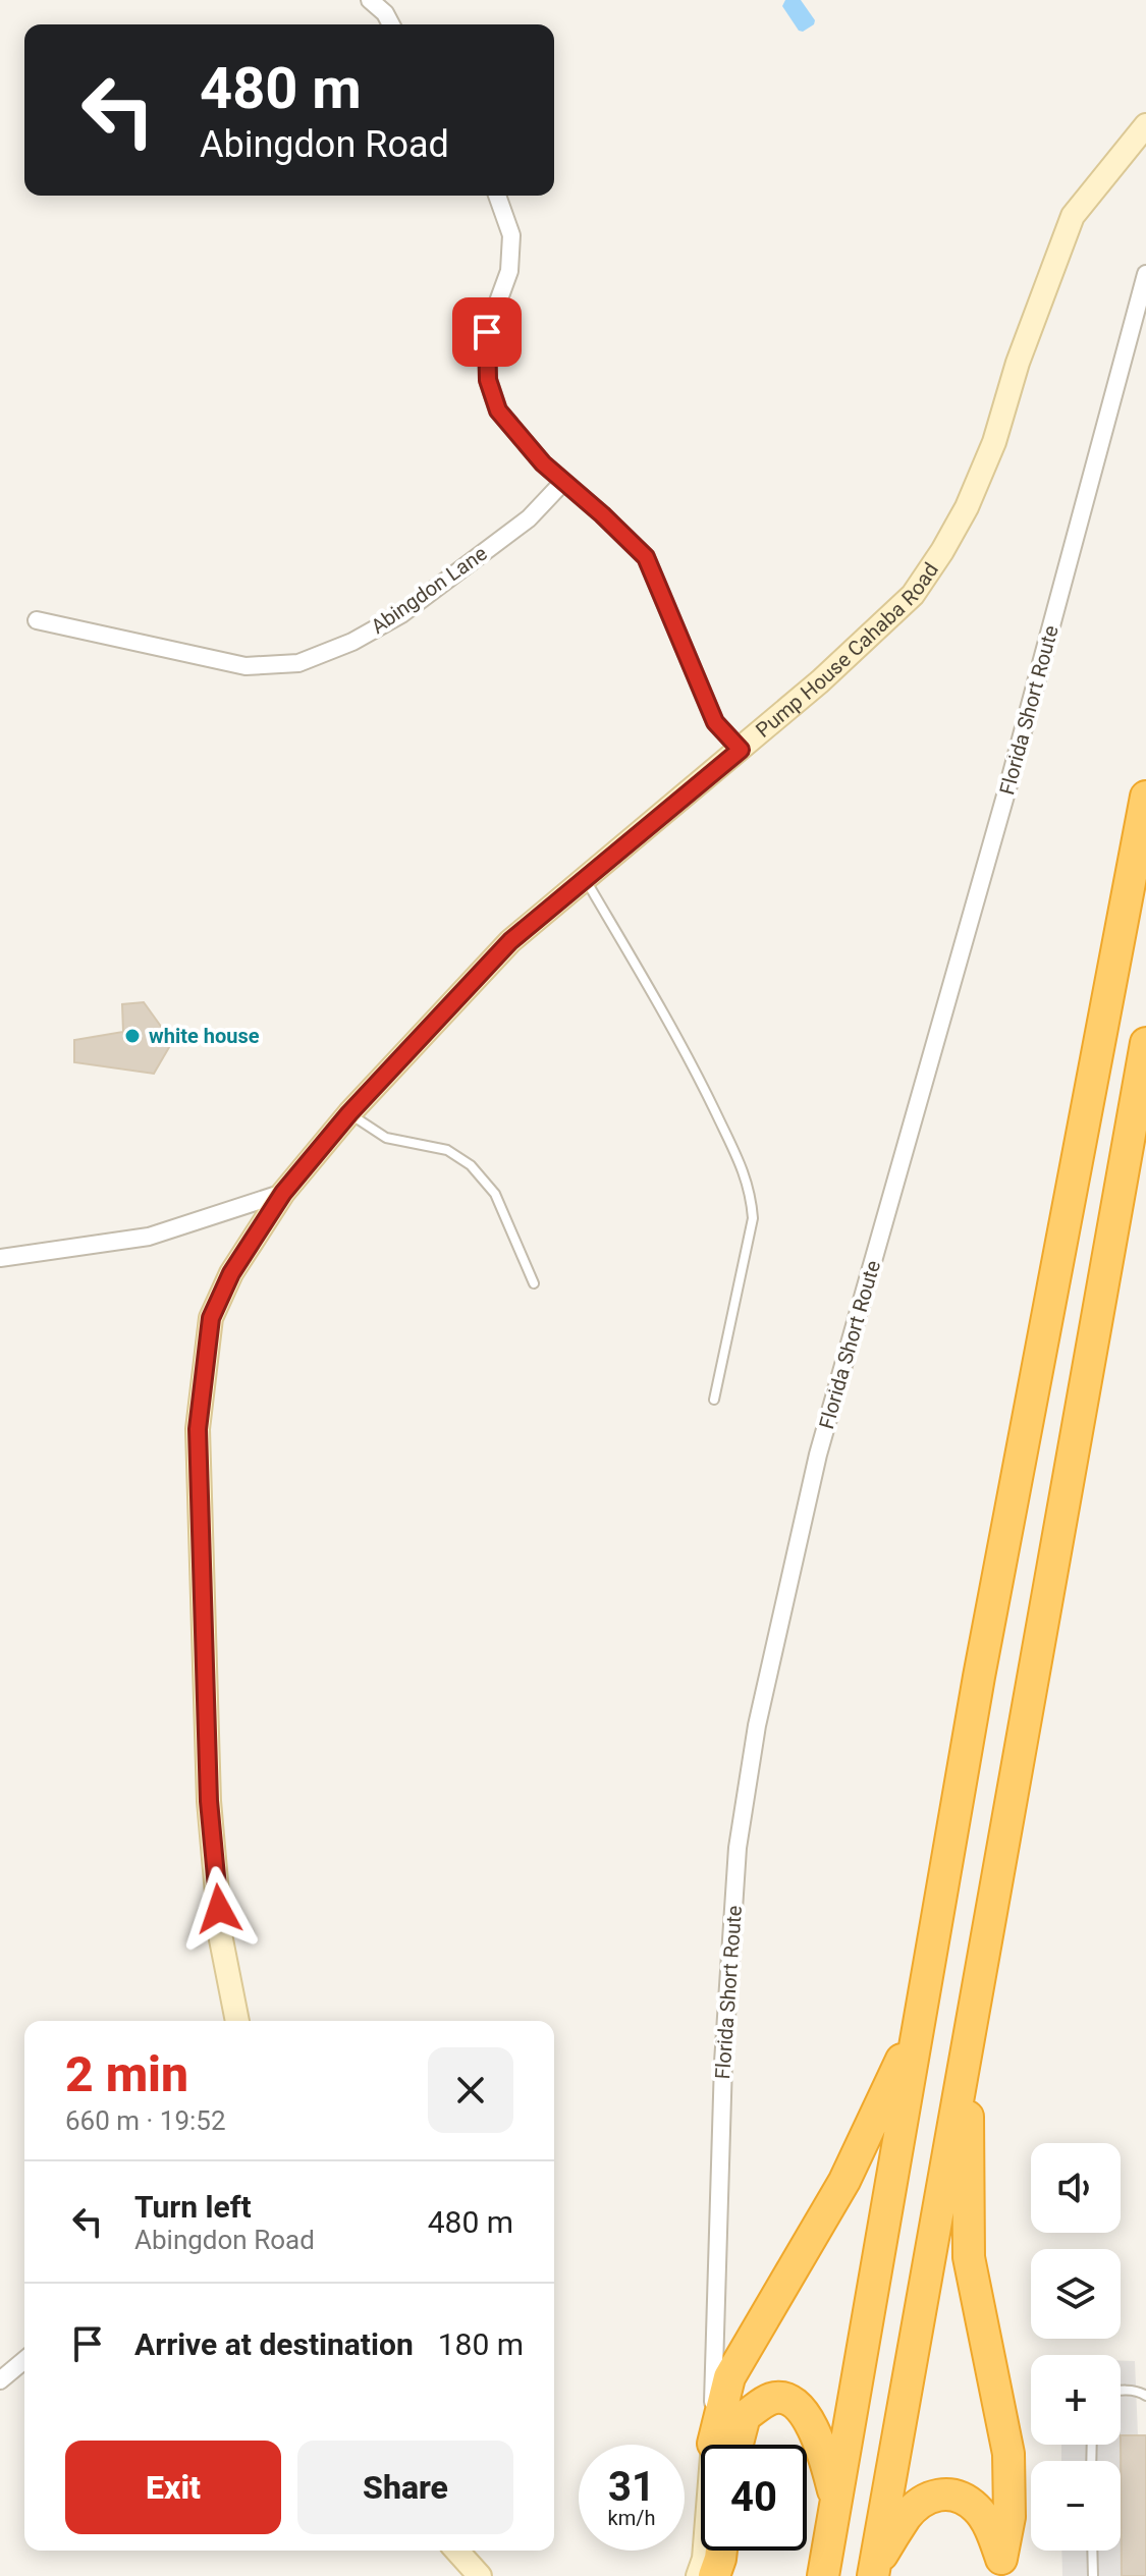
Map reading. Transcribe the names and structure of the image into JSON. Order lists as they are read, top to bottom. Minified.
{"streets":{"street":["Abingdon Lane","Pump House Cahaba Road","Florida Short Route"]},"places":["white house"],"page":{"turn":["480 m","Abingdon Road"],"heading":["2 min","660 m · 19:52"],"map_buttons":["+","−"],"list":[{"name":"Turn left","note":"Abingdon Road","value":"480 m"},{"name":"Arrive at destination","value":"180 m"}],"buttons":["Exit","Share"],"speed":"31 km/h","limit":"40"}}
